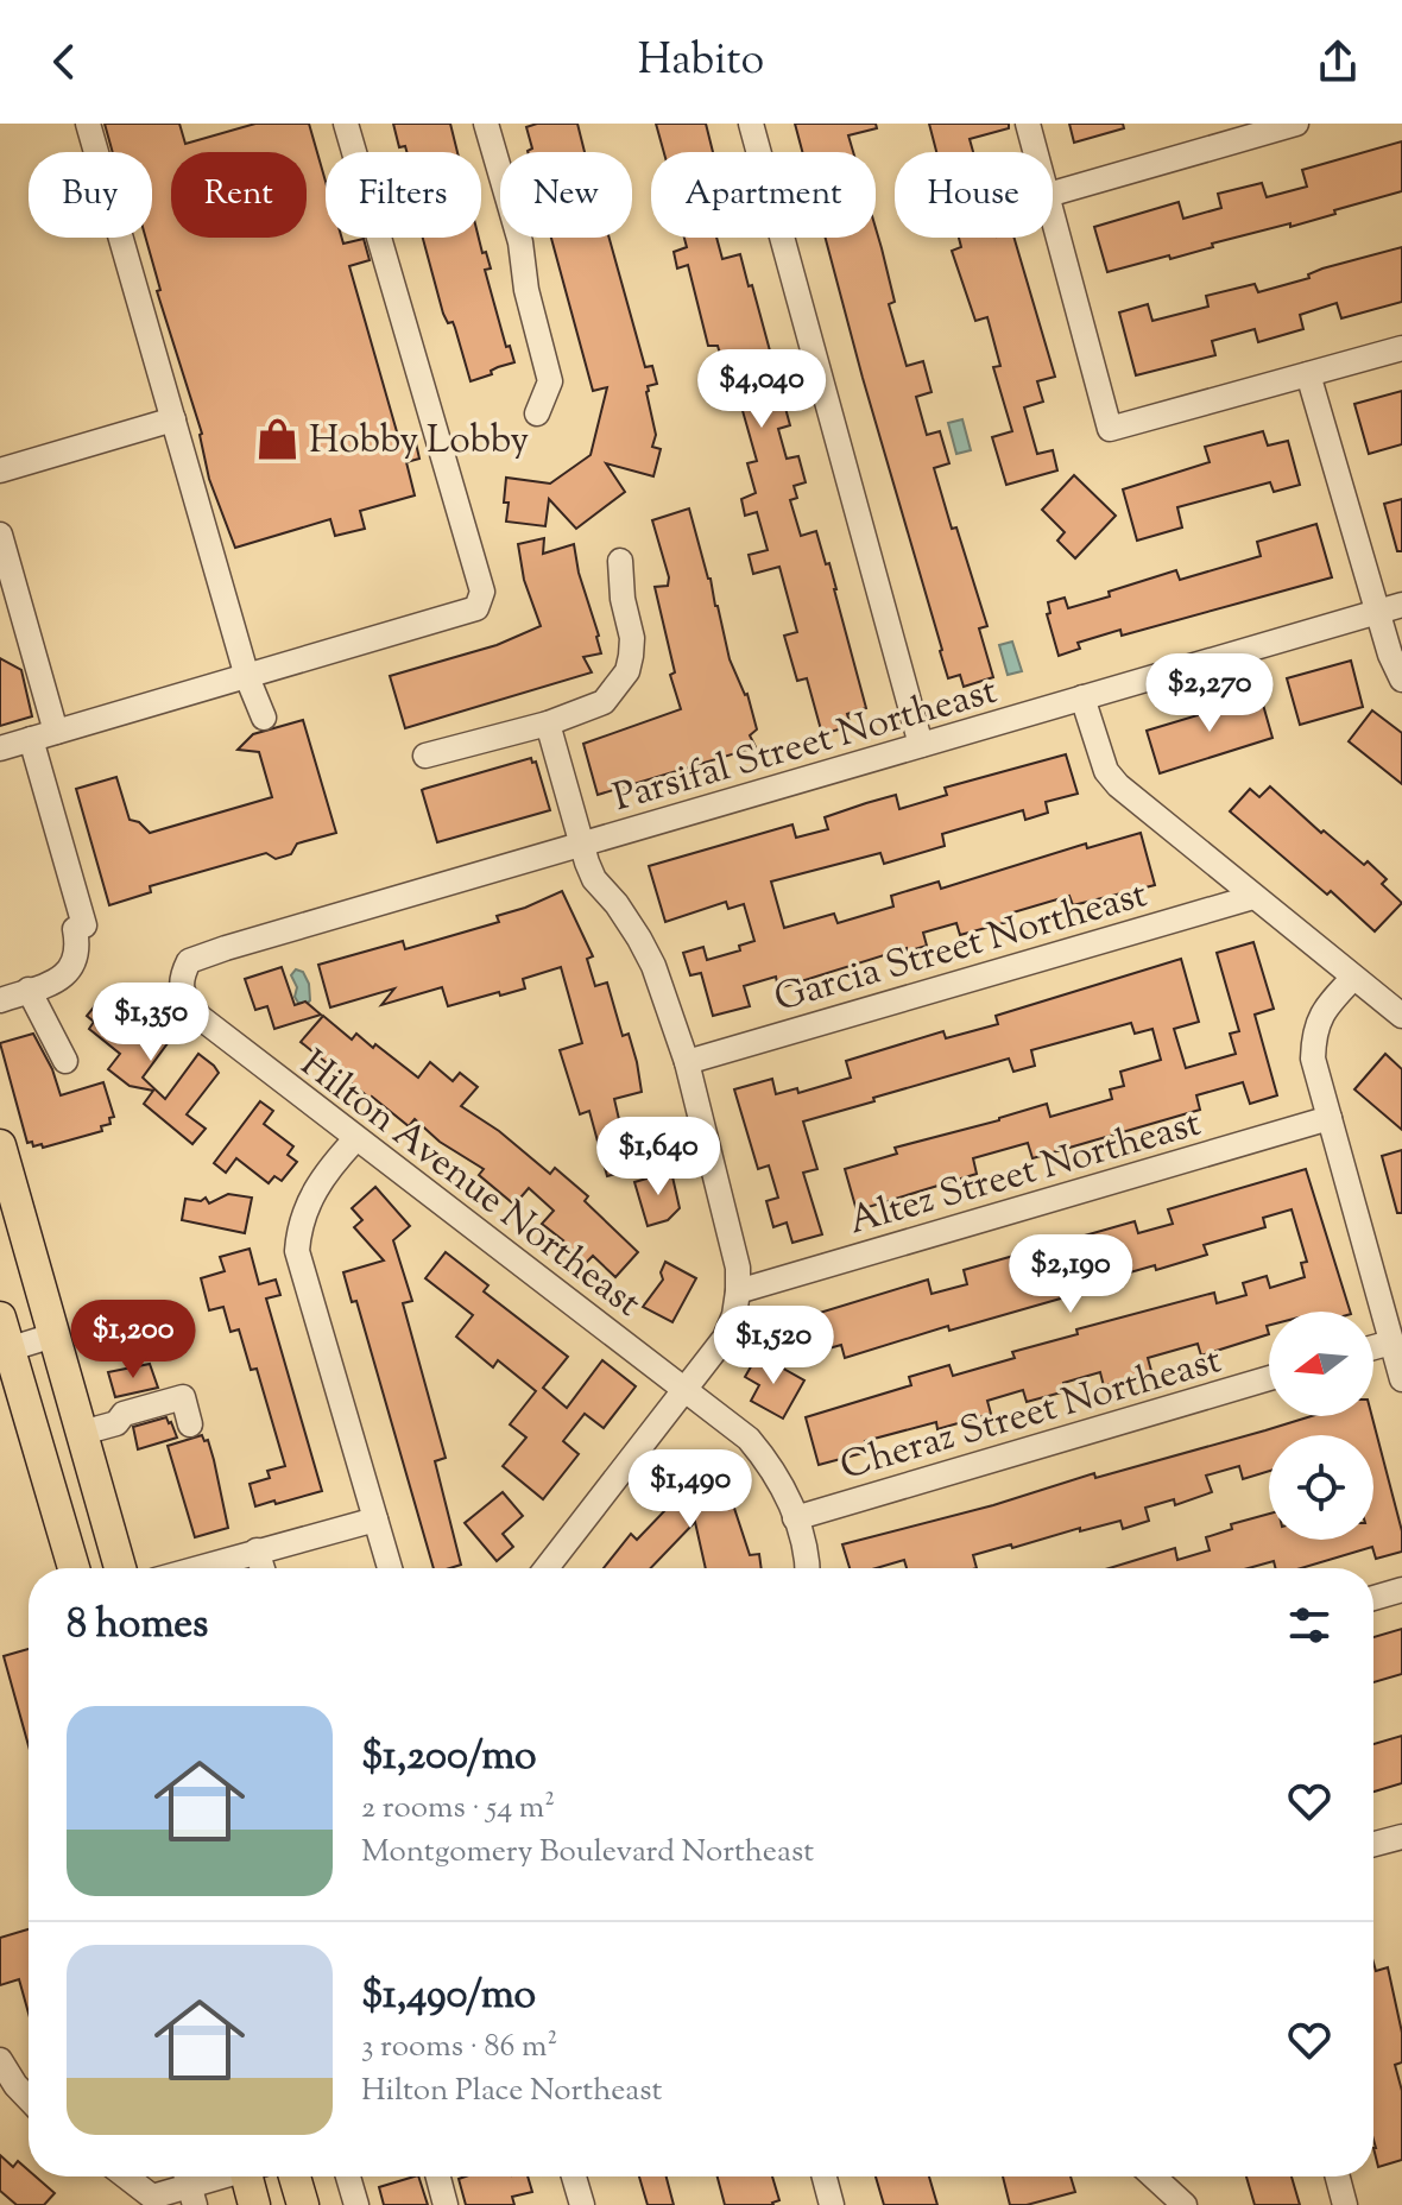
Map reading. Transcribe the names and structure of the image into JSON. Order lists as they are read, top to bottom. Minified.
{"streets":{"street":["Parsifal Street Northeast","Garcia Street Northeast","Altez Street Northeast","Hilton Avenue Northeast","Cheraz Street Northeast"]},"crossings":[["Parsifal Street Northeast","Hilton Avenue Northeast"],["Hilton Avenue Northeast","Cheraz Street Northeast"]],"places":{"shop":["Hobby Lobby"]},"north":"left","page":{"header":"Habito","chip":["Buy","Rent","Filters","New","Apartment","House"],"price":["$4,040","$2,270","$1,350","$1,640","$2,190","$1,200","$1,520","$1,490"],"heading":"8 homes","list":[{"name":"$1,200/mo","note":"2 rooms · 54 m² · Montgomery Boulevard Northeast"},{"name":"$1,490/mo","note":"3 rooms · 86 m² · Hilton Place Northeast"}]}}
